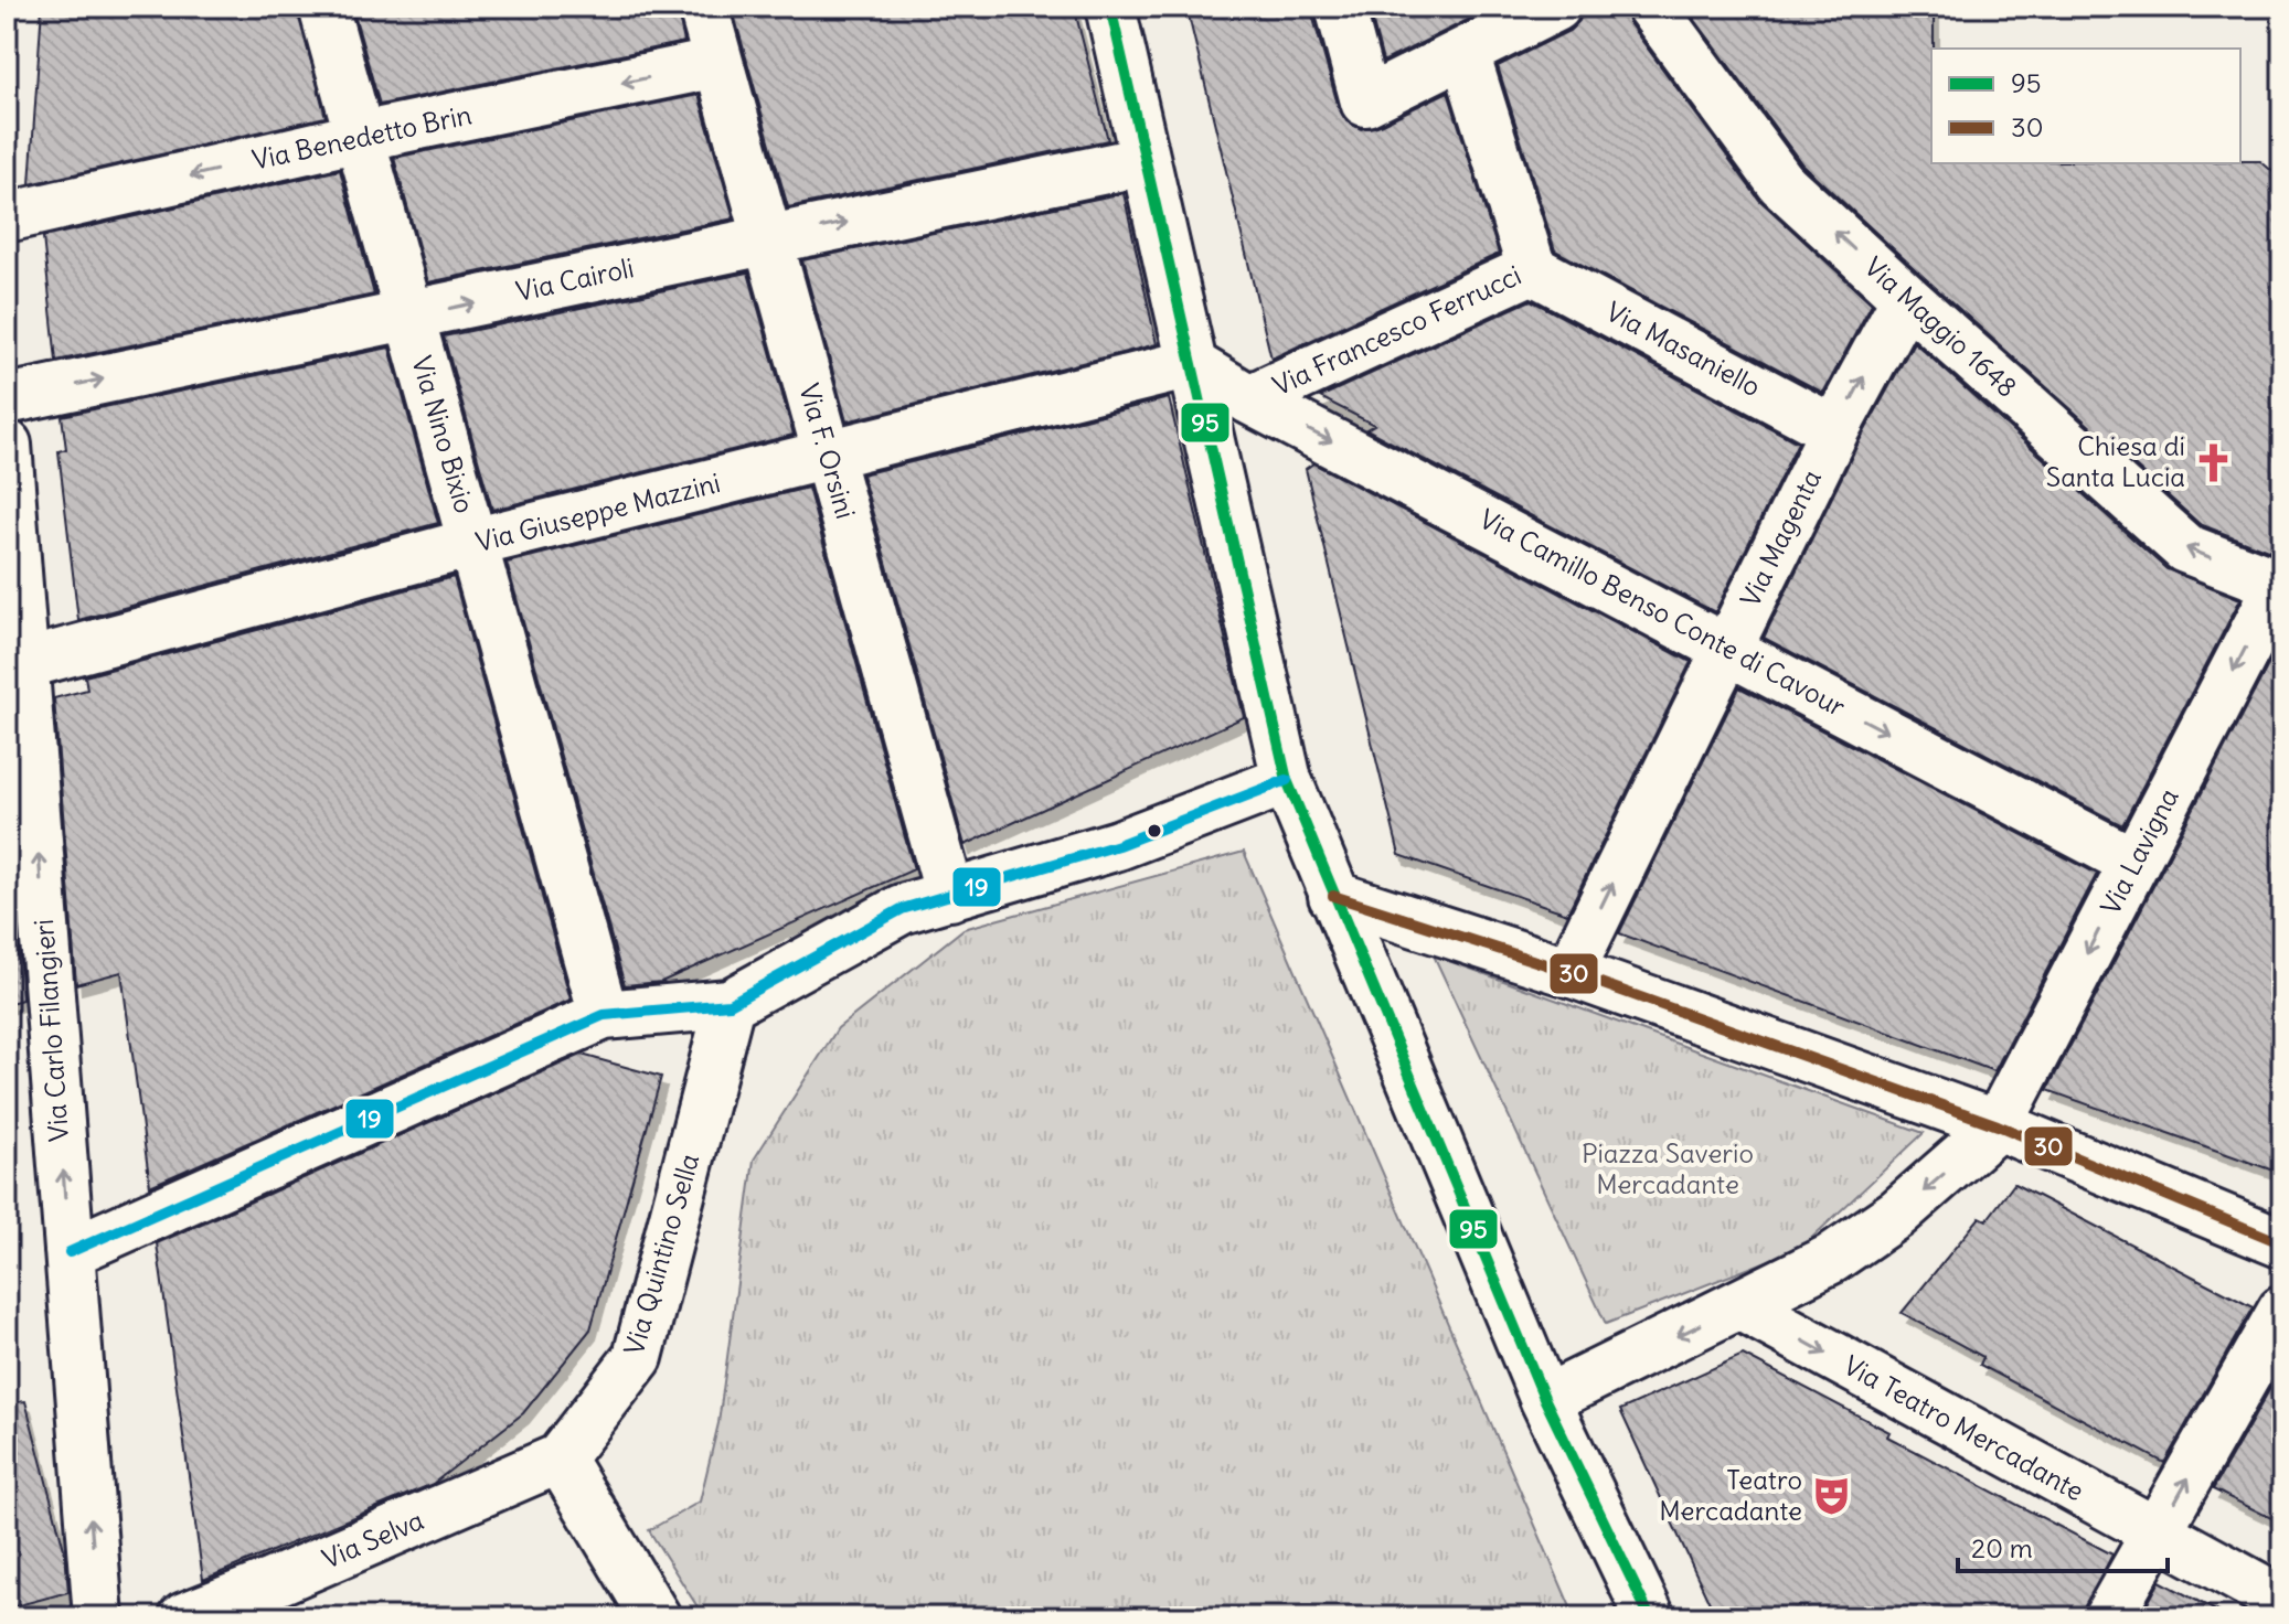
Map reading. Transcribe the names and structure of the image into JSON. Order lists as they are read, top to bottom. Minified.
{"streets":{"street":["Via Benedetto Brin","Via Cairoli","Via Maggio 1648","Via Francesco Ferrucci","Via Masaniello","Via Nino Bixio","Via F. Orsini","Via Giuseppe Mazzini","Via Magenta","Via Camillo Benso Conte di Cavour","Via Lavigna","Via Carlo Filangieri","Via Quintino Sella","Via Teatro Mercadante","Via Selva"]},"crossings":[["Via Benedetto Brin","Via Nino Bixio"],["Via Benedetto Brin","Via F. Orsini"],["Via Cairoli","Via Nino Bixio"],["Via Cairoli","Via F. Orsini"],["Via Maggio 1648","Via Magenta"],["Via Maggio 1648","Via Lavigna"],["Via Francesco Ferrucci","Via Masaniello"],["Via Francesco Ferrucci","Via Camillo Benso Conte di Cavour"],["Via Masaniello","Via Magenta"],["Via Nino Bixio","Via Giuseppe Mazzini"],["Via F. Orsini","Via Giuseppe Mazzini"],["Via Giuseppe Mazzini","Via Camillo Benso Conte di Cavour"],["Via Giuseppe Mazzini","Via Carlo Filangieri"],["Via Magenta","Via Camillo Benso Conte di Cavour"],["Via Camillo Benso Conte di Cavour","Via Lavigna"],["Via Quintino Sella","Via Selva"]],"one_way":["Via Benedetto Brin","Via Cairoli","Via Maggio 1648","Via Magenta","Via Lavigna","Via Carlo Filangieri"],"parks":["Piazza Saverio Mercadante"],"places":{"church":["Chiesa di Santa Lucia"],"theatre":["Teatro Mercadante"]},"lines":["transit line 95","transit line 19","transit line 30"],"legend":["95","30"],"scale_bar":"20 m"}
